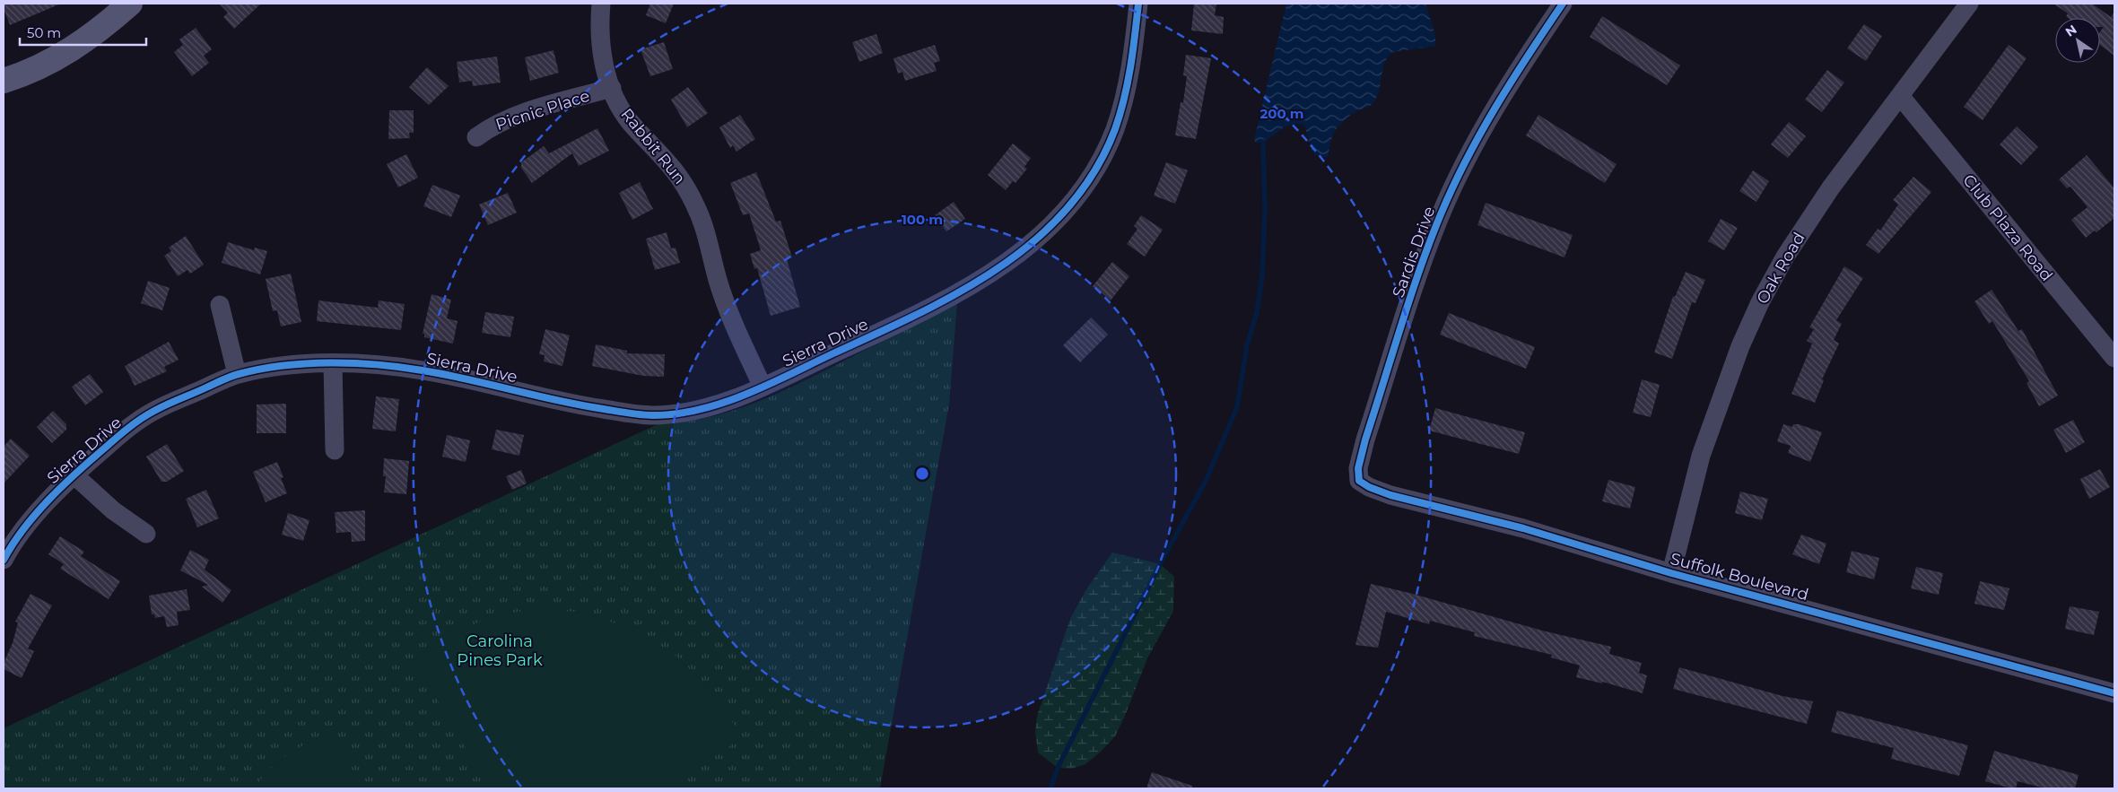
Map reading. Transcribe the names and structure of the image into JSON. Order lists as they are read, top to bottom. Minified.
{"streets":{"street":["Picnic Place","Rabbit Run","Club Plaza Road","Sardis Drive","Oak Road","Sierra Drive","Suffolk Boulevard"]},"crossings":[["Picnic Place","Rabbit Run"],["Rabbit Run","Sierra Drive"],["Club Plaza Road","Oak Road"],["Sardis Drive","Suffolk Boulevard"],["Oak Road","Suffolk Boulevard"]],"parks":["Carolina Pines Park"],"scale_bar":"50 m","north":"top left","rings":["200 m","100 m"]}
